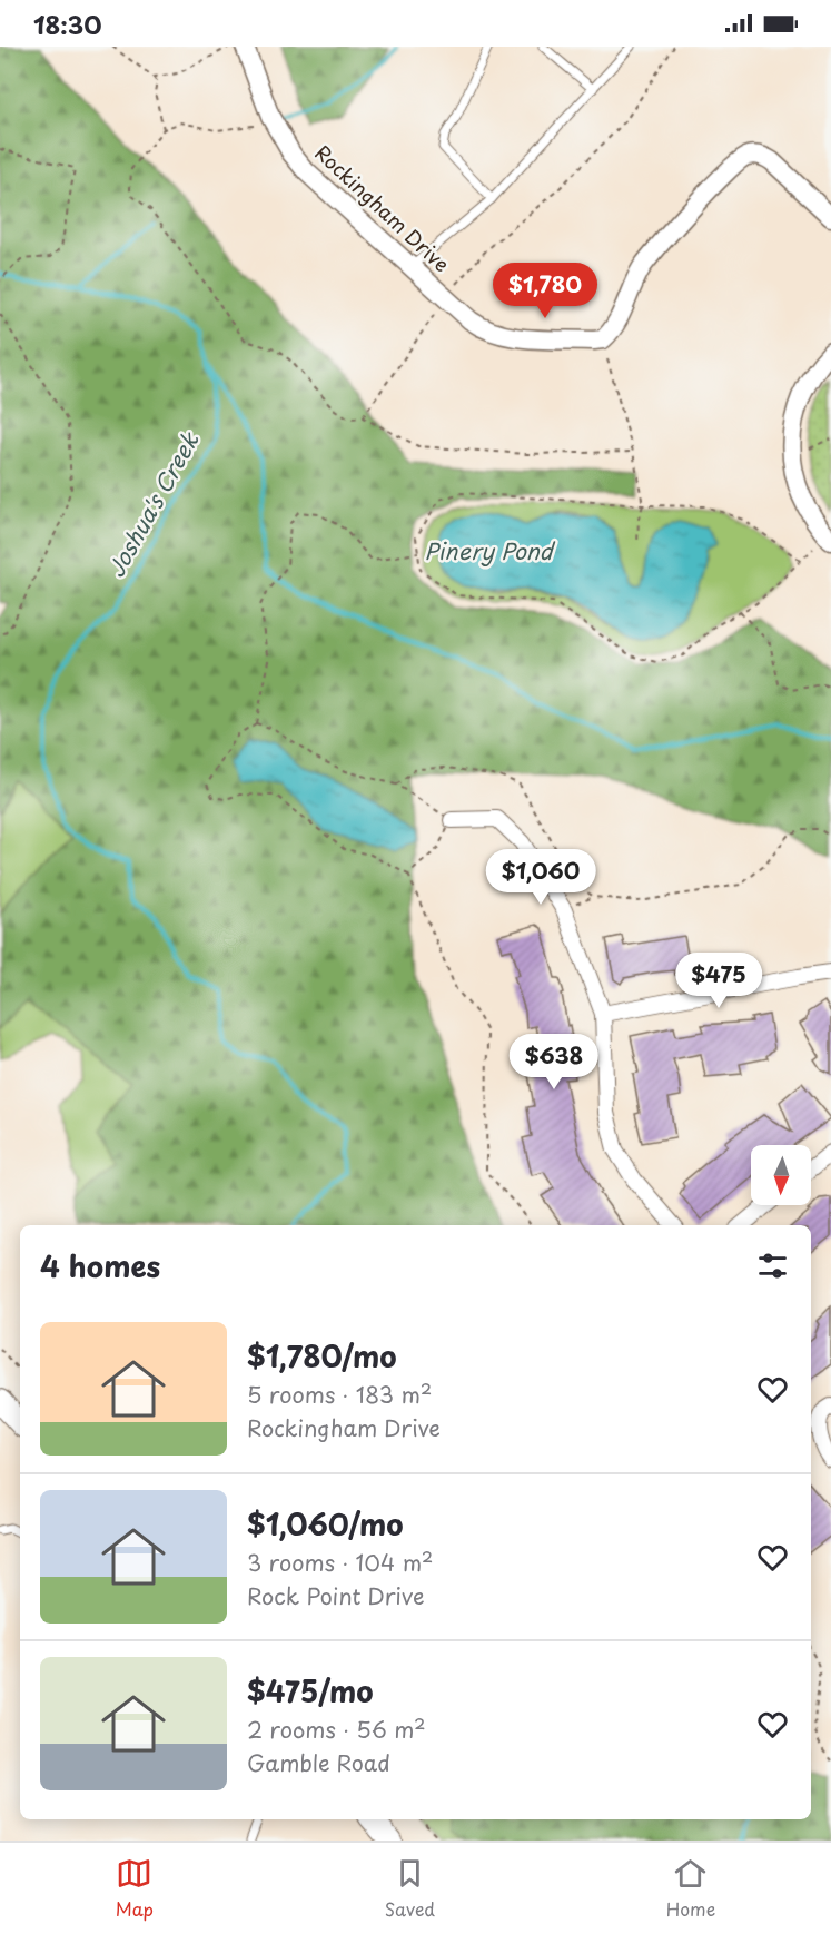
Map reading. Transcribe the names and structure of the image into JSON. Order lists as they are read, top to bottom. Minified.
{"streets":{"street":["Rockingham Drive"]},"water":["Joshua's Creek","Pinery Pond"],"north":"bottom","page":{"status":"18:30","price":["$1,780","$1,060","$475","$638"],"heading":"4 homes","list":[{"name":"$1,780/mo","note":"5 rooms · 183 m² · Rockingham Drive"},{"name":"$1,060/mo","note":"3 rooms · 104 m² · Rock Point Drive"},{"name":"$475/mo","note":"2 rooms · 56 m² · Gamble Road"}],"tabs":["Map","Saved","Home"]}}
